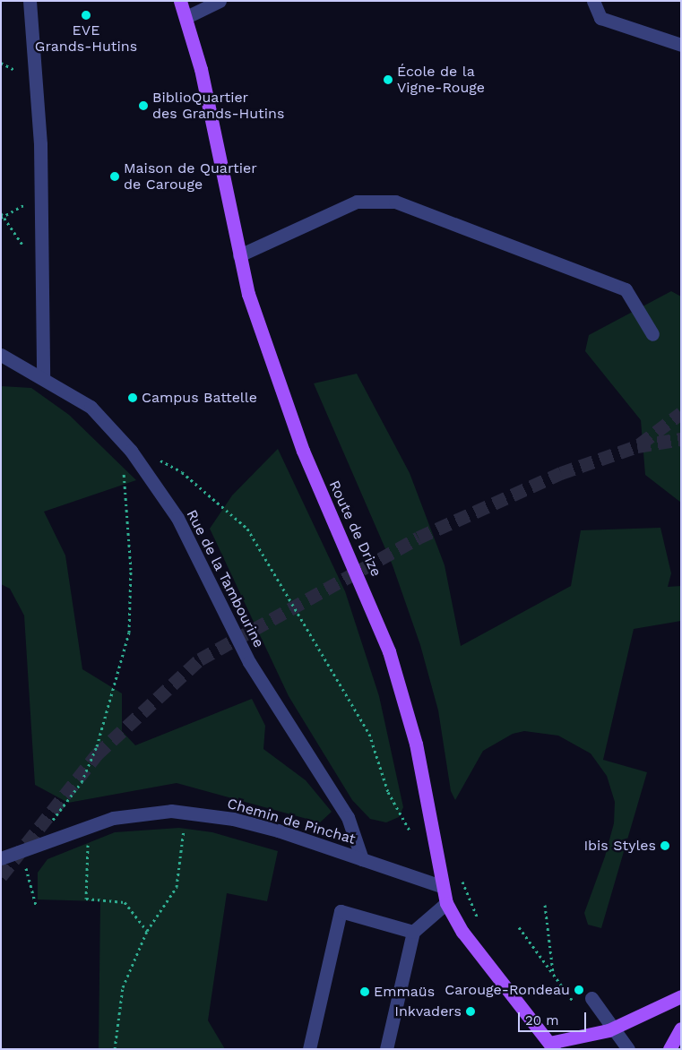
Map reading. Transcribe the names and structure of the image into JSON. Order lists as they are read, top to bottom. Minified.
{"streets":{"main road":["Route de Drize"],"street":["Rue de la Tambourine","Chemin de Pinchat"]},"crossings":[["Route de Drize","Chemin de Pinchat"],["Rue de la Tambourine","Chemin de Pinchat"]],"places":["EVE Grands-Hutins","École de la Vigne-Rouge","BiblioQuartier des Grands-Hutins","Maison de Quartier de Carouge","Campus Battelle","Ibis Styles","Carouge-Rondeau","Emmaüs","Inkvaders"],"scale_bar":"20 m"}
